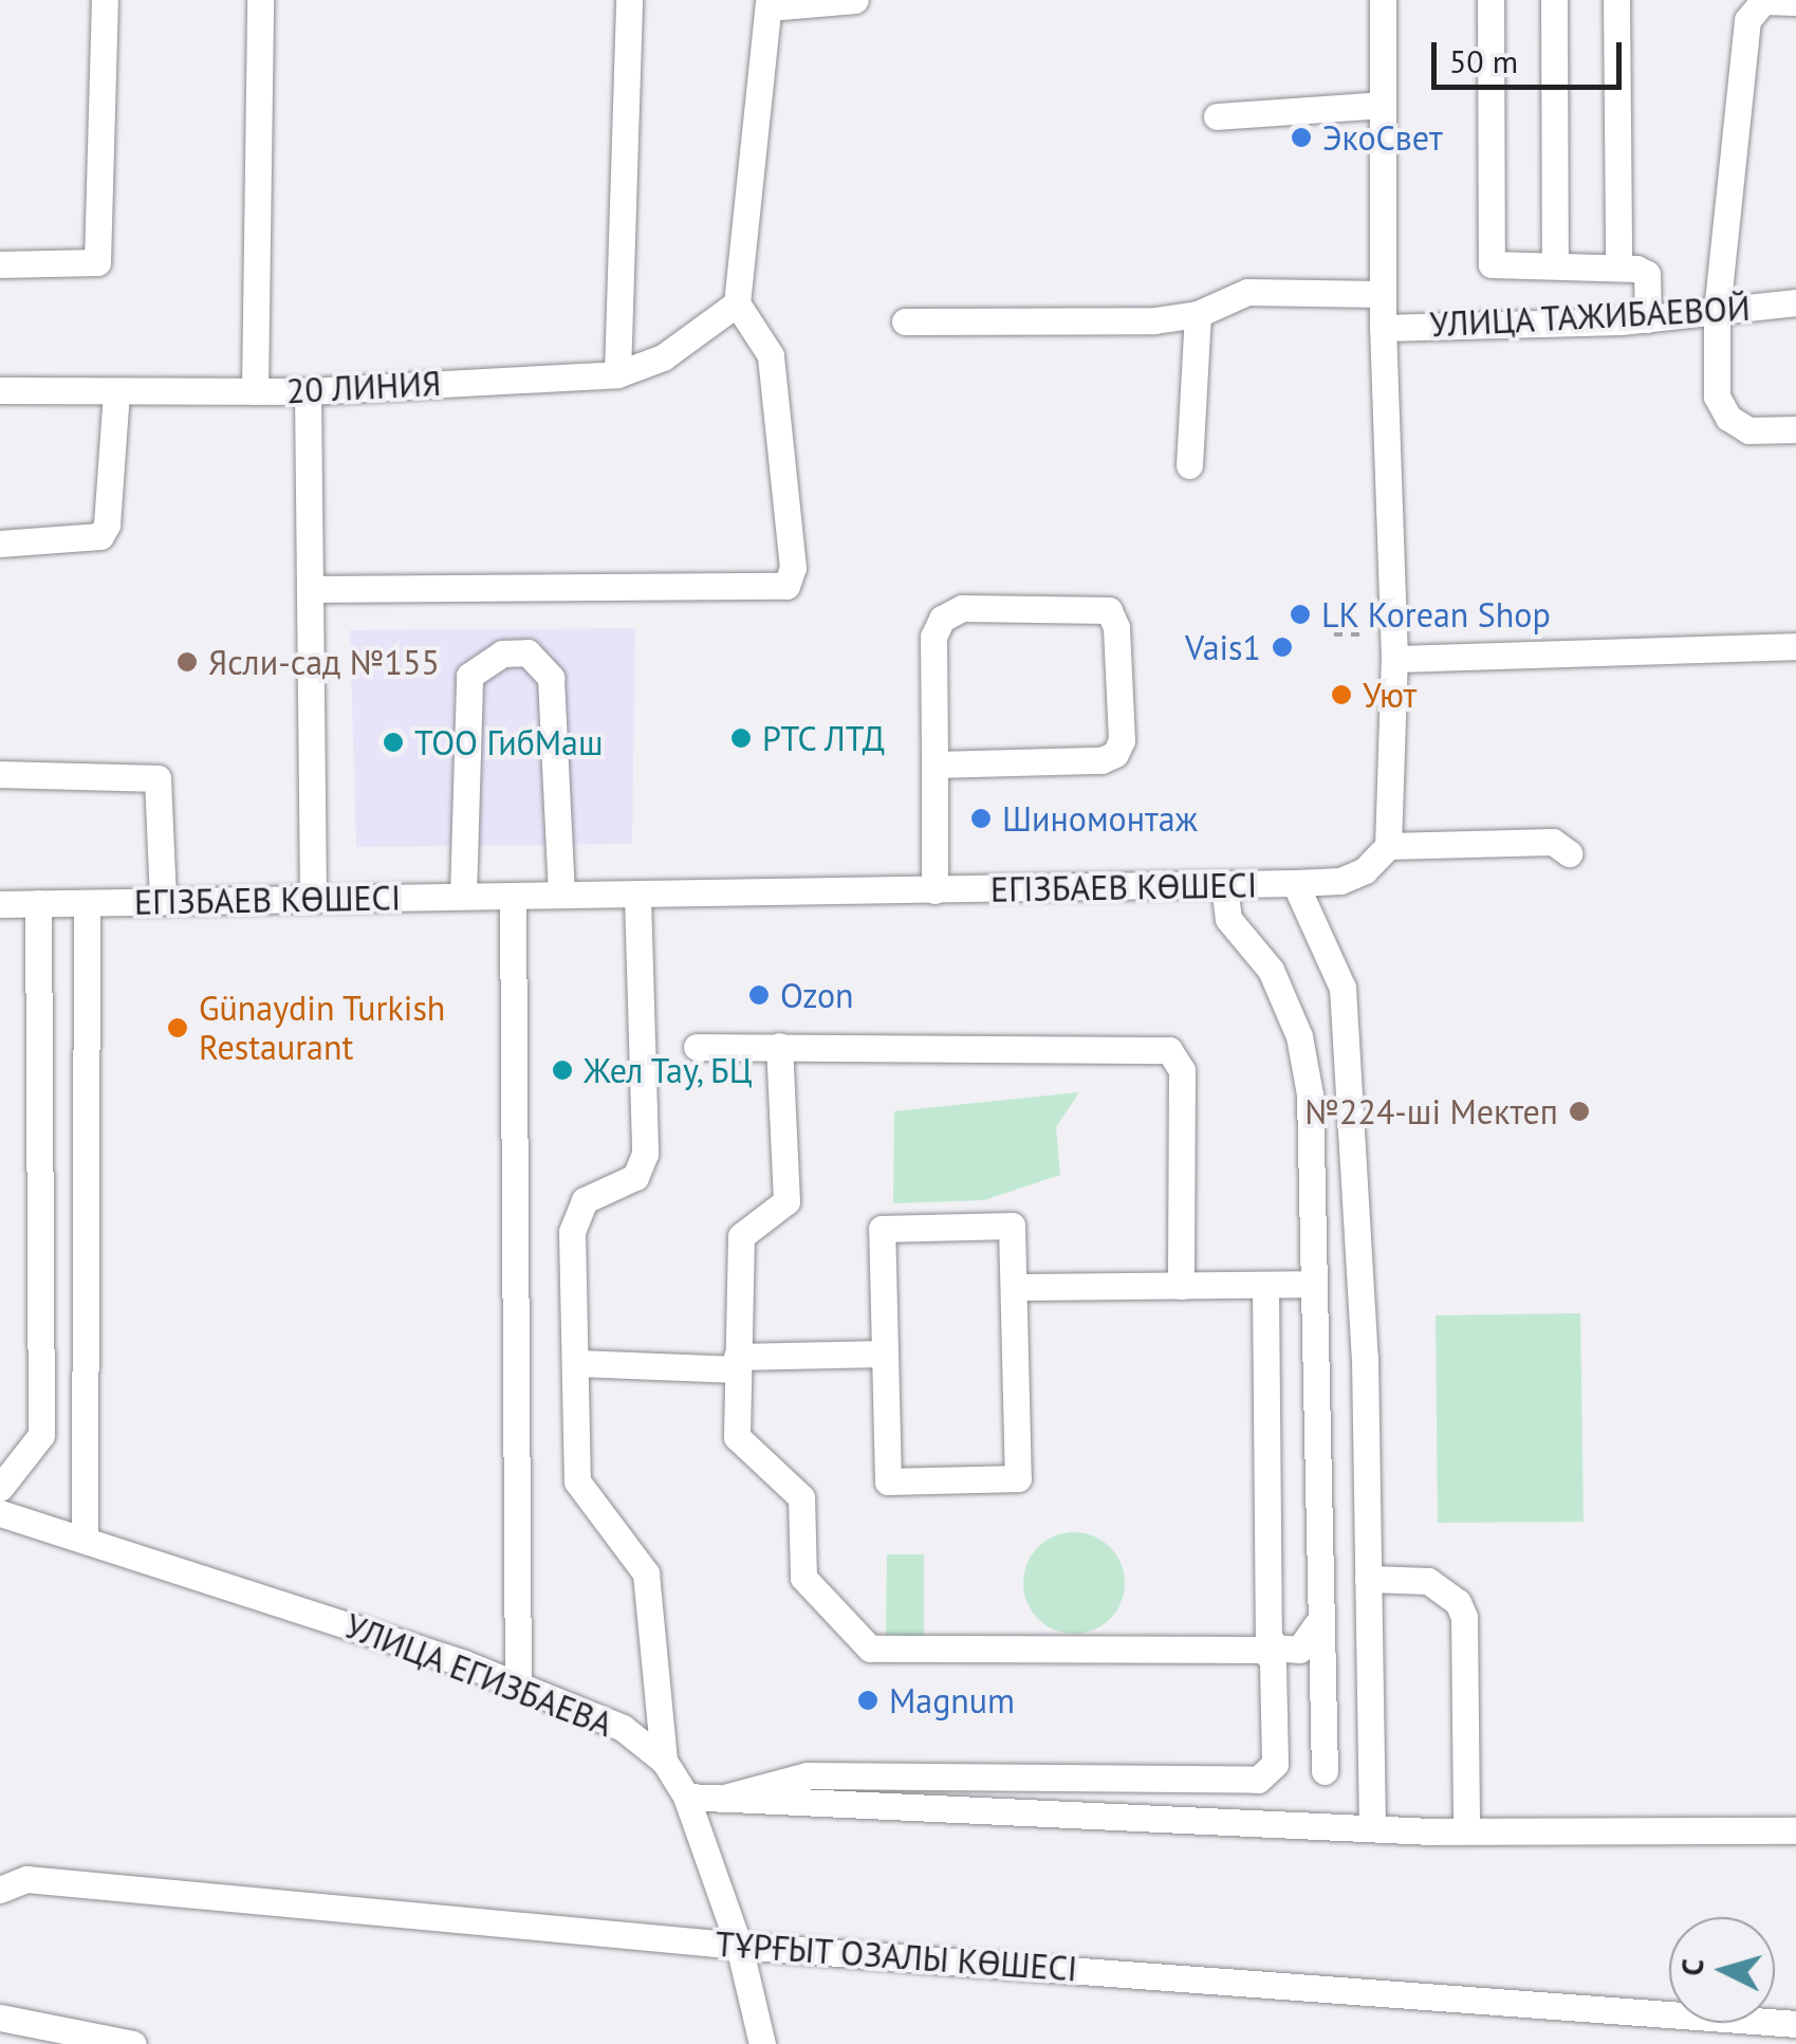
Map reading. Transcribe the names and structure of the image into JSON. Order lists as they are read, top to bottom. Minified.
{"streets":{"street":["УЛИЦА ТАЖИБАЕВОЙ","20 ЛИНИЯ","ЕГІЗБАЕВ КӨШЕСІ","УЛИЦА ЕГИЗБАЕВА","ТҰРҒЫТ ОЗАЛЫ КӨШЕСІ"]},"crossings":[["УЛИЦА ЕГИЗБАЕВА","ТҰРҒЫТ ОЗАЛЫ КӨШЕСІ"]],"places":["ЭкоСвет","LK Korean Shop","Vais1","Ясли-сад №155","Уют","РТС ЛТД","ТОО ГибМаш","Шиномонтаж","Ozon","Günaydin Turkish Restaurant","Жел Тау, БЦ","№224-ші Мектеп","Magnum"],"scale_bar":"50 m","north":"left"}
